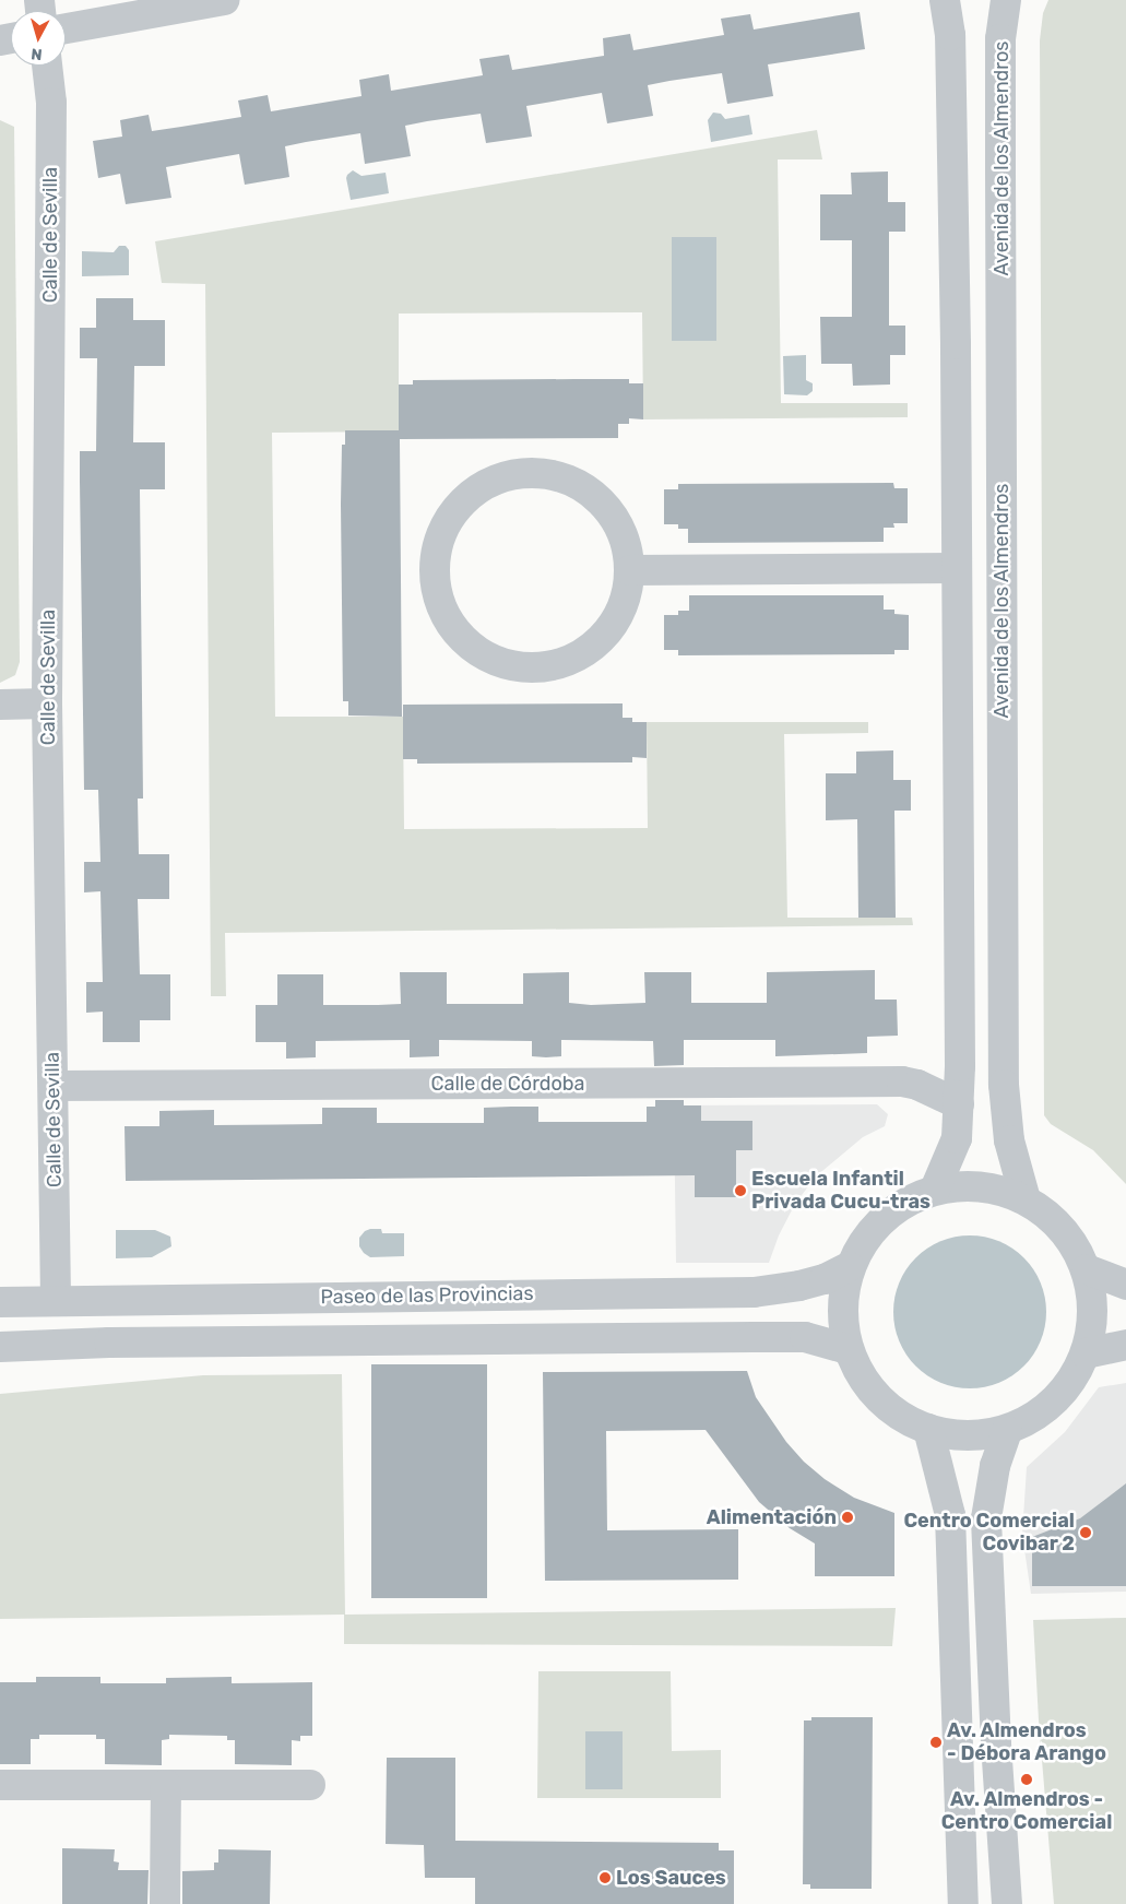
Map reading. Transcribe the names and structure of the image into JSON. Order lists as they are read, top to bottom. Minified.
{"streets":{"street":["Avenida de los Almendros","Calle de Sevilla","Calle de Córdoba","Paseo de las Provincias"]},"crossings":[["Calle de Sevilla","Calle de Córdoba"],["Calle de Sevilla","Paseo de las Provincias"]],"places":["Escuela Infantil Privada Cucu-tras","Alimentación","Centro Comercial Covibar 2","Av. Almendros - Débora Arango","Av. Almendros - Centro Comercial","Los Sauces"],"north":"bottom"}
